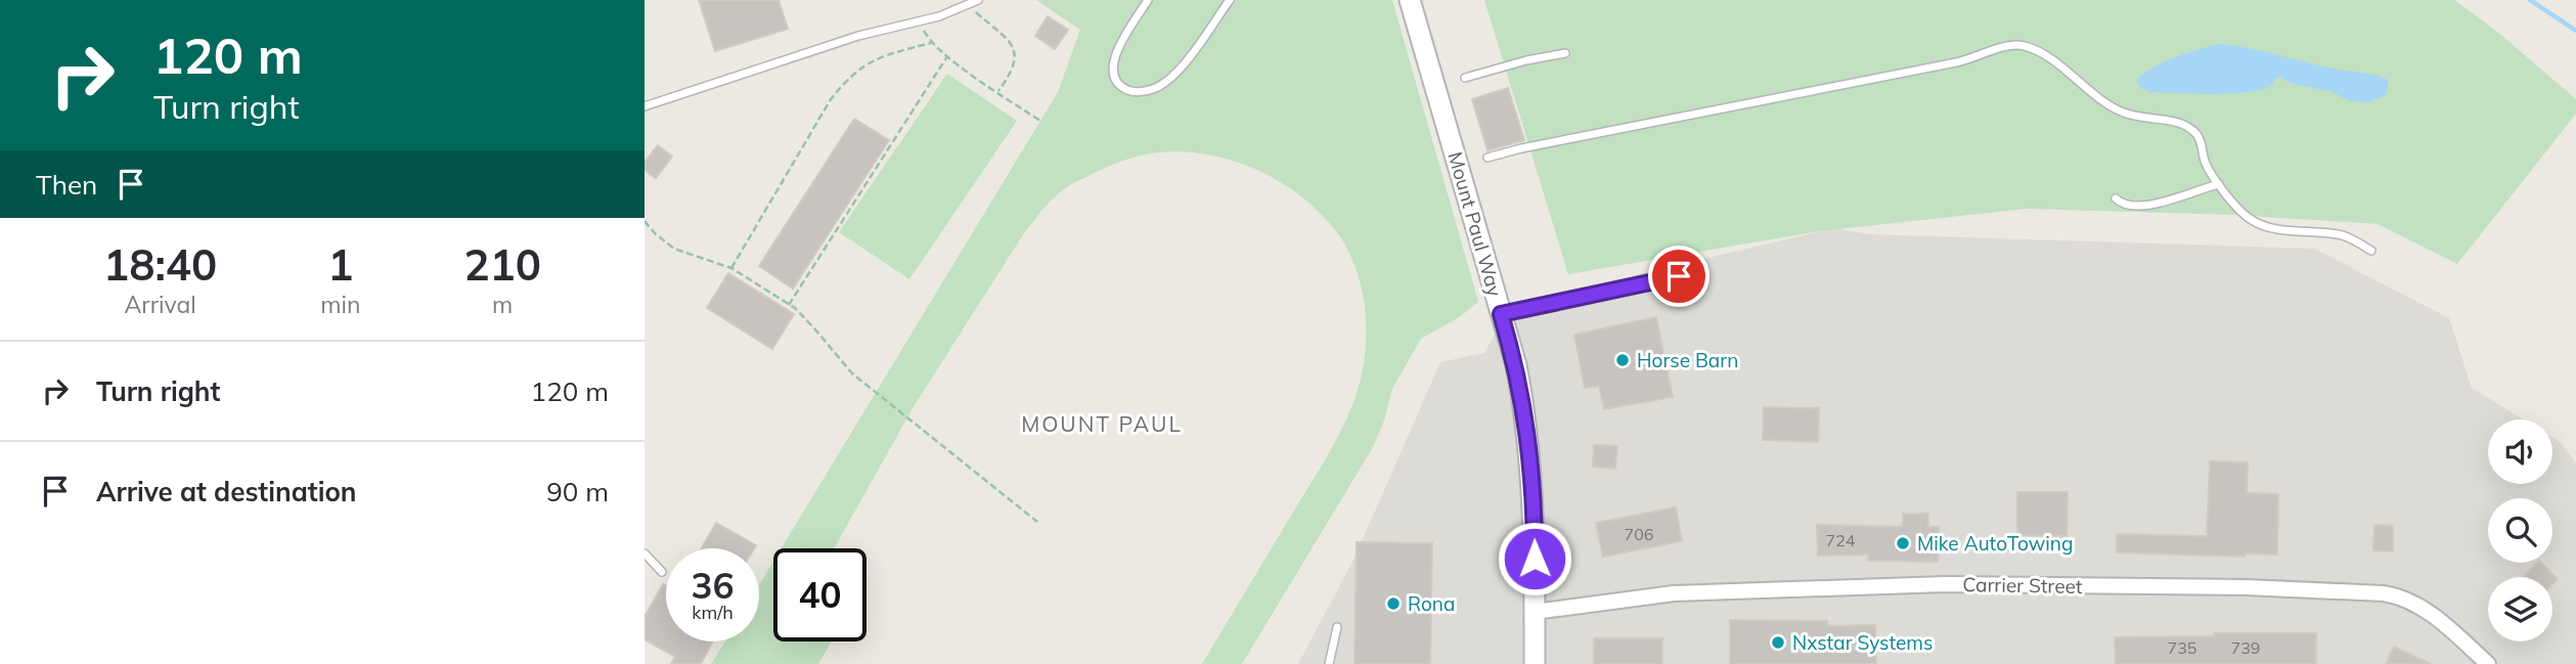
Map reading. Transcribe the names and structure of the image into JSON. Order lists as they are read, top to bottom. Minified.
{"streets":{"street":["Mount Paul Way","Carrier Street"]},"crossings":[["Mount Paul Way","Carrier Street"]],"districts":["MOUNT PAUL"],"places":["Horse Barn","Mike AutoTowing","Rona","Nxstar Systems"],"house_numbers":["706","724","735","739"],"page":{"turn":["120 m","Turn right"],"then":"Then","eta":["18:40","Arrival","1","min","210","m"],"list":[{"name":"Turn right","value":"120 m"},{"name":"Arrive at destination","value":"90 m"}],"speed":"36 km/h","limit":"40"}}
